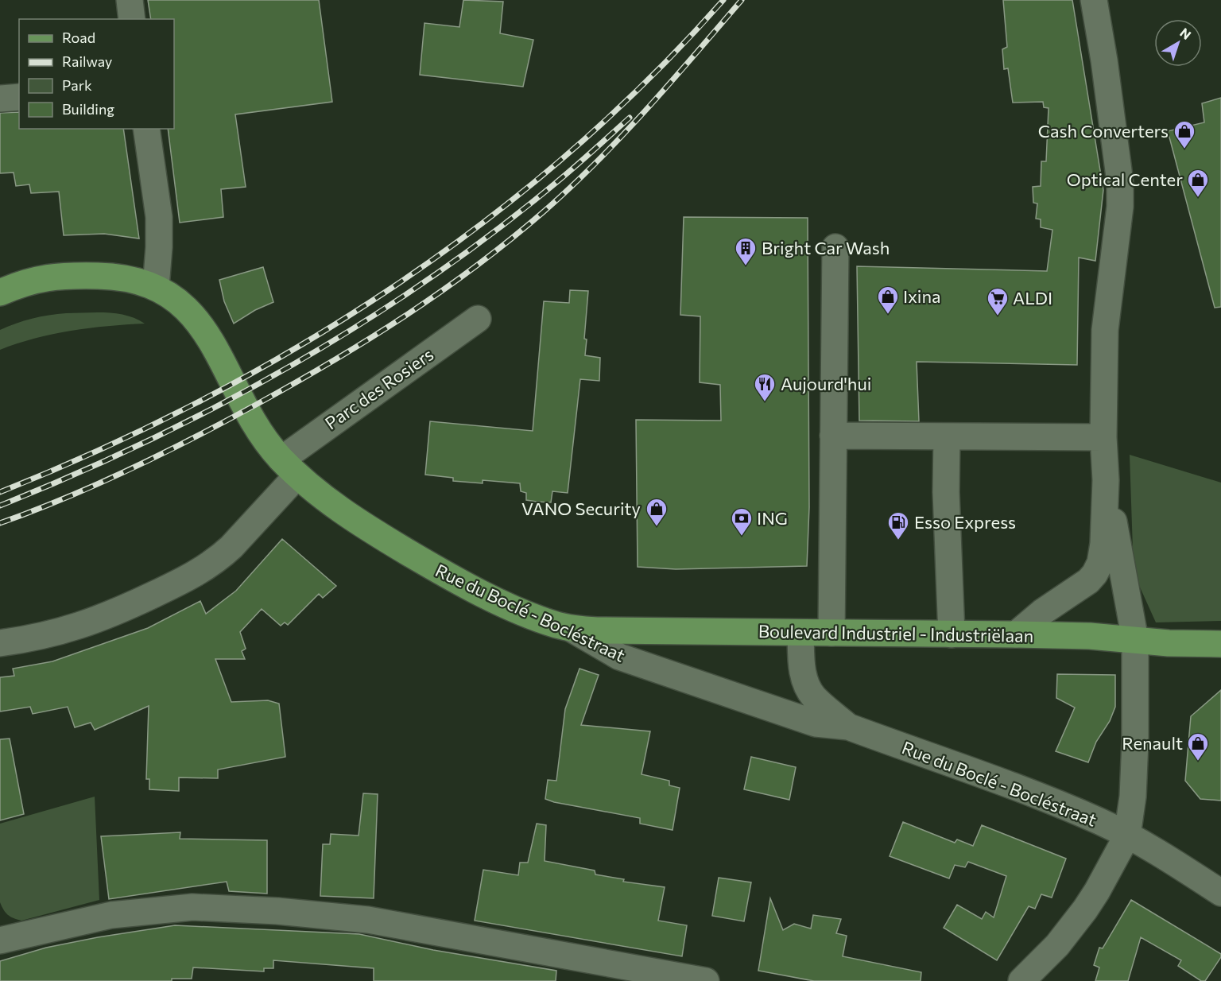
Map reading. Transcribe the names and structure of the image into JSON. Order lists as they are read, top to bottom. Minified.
{"streets":{"main road":["Rue du Boclé - Bocléstraat","Boulevard Industriel - Industriëlaan"],"street":["Parc des Rosiers"]},"crossings":[["Parc des Rosiers","Rue du Boclé - Bocléstraat"],["Rue du Boclé - Bocléstraat","Boulevard Industriel - Industriëlaan"]],"places":{"shop":["Cash Converters","Optical Center","Ixina","VANO Security","Renault"],"building":["Bright Car Wash"],"supermarket":["ALDI"],"restaurant":["Aujourd'hui"],"bank":["ING"],"fuel station":["Esso Express"]},"legend":["Road","Railway","Park","Building"],"north":"top right"}
